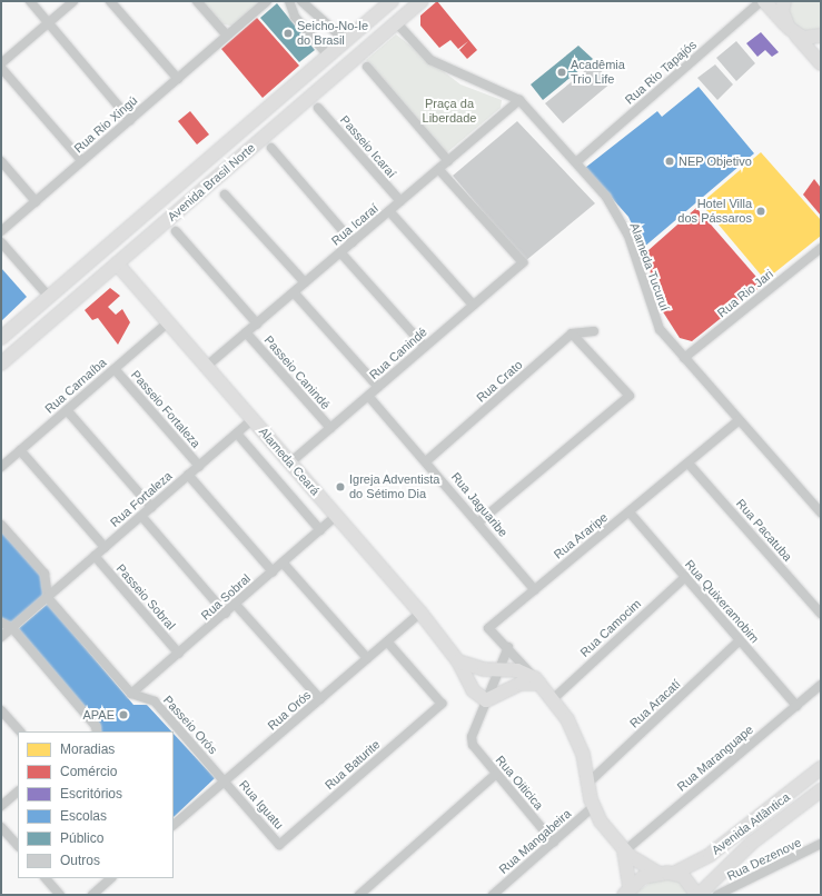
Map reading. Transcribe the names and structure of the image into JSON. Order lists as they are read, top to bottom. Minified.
{"streets":{"main road":["Avenida Brasil Norte","Alameda Ceará","Avenida Atlântica"],"street":["Rua Rio Tapajós","Rua Rio Xingú","Passeio Icaraí","Rua Icaraí","Alameda Tucuruí","Rua Rio Jari","Rua Canindé","Passeio Canindé","Rua Crato","Rua Carnaíba","Passeio Fortaleza","Rua Fortaleza","Rua Jaguaribe","Rua Pacatuba","Rua Araripe","Passeio Sobral","Rua Sobral","Rua Quixeramobim","Rua Camocim","Rua Aracatí","Rua Orós","Passeio Orós","Rua Maranguape","Rua Baturite","Rua Oiticica","Rua Iguatu","Rua Mangabeira","Rua Dezenove"]},"crossings":[["Rua Rio Tapajós","Alameda Tucuruí"],["Passeio Icaraí","Rua Icaraí"],["Avenida Brasil Norte","Alameda Tucuruí"],["Avenida Brasil Norte","Alameda Ceará"],["Rua Icaraí","Alameda Tucuruí"],["Rua Icaraí","Rua Canindé"],["Rua Icaraí","Passeio Canindé"],["Rua Icaraí","Alameda Ceará"],["Alameda Tucuruí","Rua Rio Jari"],["Alameda Tucuruí","Rua Araripe"],["Rua Canindé","Passeio Canindé"],["Rua Canindé","Alameda Ceará"],["Rua Canindé","Rua Jaguaribe"],["Rua Crato","Rua Jaguaribe"],["Rua Carnaíba","Passeio Fortaleza"],["Rua Carnaíba","Alameda Ceará"],["Passeio Fortaleza","Rua Fortaleza"],["Alameda Ceará","Rua Fortaleza"],["Alameda Ceará","Rua Sobral"],["Alameda Ceará","Rua Orós"],["Rua Fortaleza","Passeio Sobral"],["Rua Jaguaribe","Rua Araripe"],["Rua Pacatuba","Rua Araripe"],["Rua Araripe","Rua Quixeramobim"],["Passeio Sobral","Rua Sobral"],["Rua Sobral","Passeio Orós"],["Rua Quixeramobim","Rua Camocim"],["Rua Quixeramobim","Rua Aracatí"],["Rua Quixeramobim","Rua Maranguape"],["Rua Orós","Passeio Orós"],["Rua Orós","Rua Baturite"],["Rua Orós","Rua Iguatu"],["Passeio Orós","Rua Iguatu"],["Rua Baturite","Rua Iguatu"],["Rua Oiticica","Rua Mangabeira"]],"parks":["Praça da Liberdade"],"places":["Seicho-No-Ie do Brasil","Acadêmia Trio Life","NEP Objetivo","Hotel Villa dos Pássaros","Igreja Adventista do Sétimo Dia","APAE"],"legend":["Moradias","Comércio","Escritórios","Escolas","Público","Outros"]}
